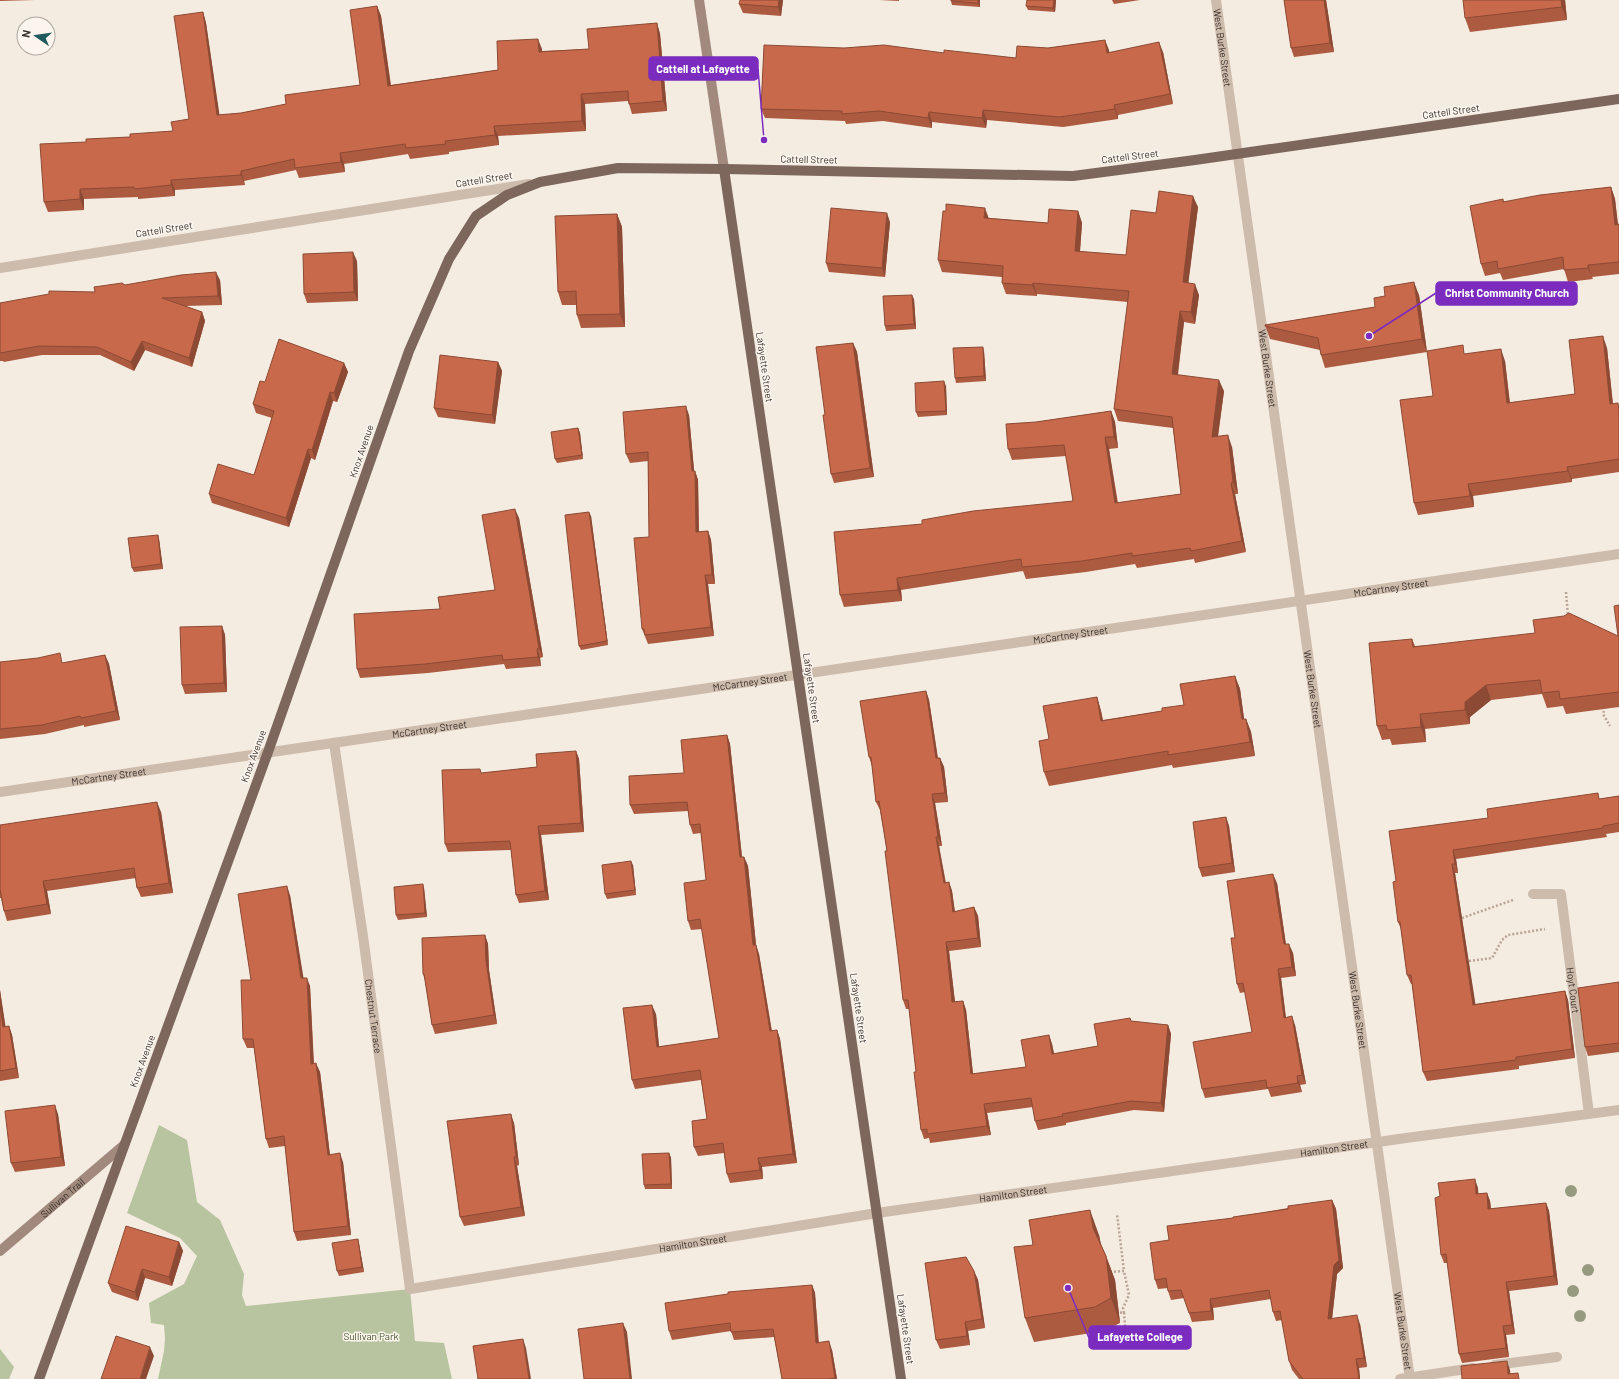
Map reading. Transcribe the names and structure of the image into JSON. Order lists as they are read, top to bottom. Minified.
{"streets":{"main road":["Cattell Street","Lafayette Street","Knox Avenue"],"street":["West Burke Street","McCartney Street","Hoyt Court","Chestnut Terrace","Hamilton Street","Sullivan Trail"]},"crossings":[["West Burke Street","Cattell Street"],["West Burke Street","McCartney Street"],["West Burke Street","Hamilton Street"],["Cattell Street","Lafayette Street"],["Cattell Street","Knox Avenue"],["Lafayette Street","McCartney Street"],["Lafayette Street","Hamilton Street"],["Knox Avenue","McCartney Street"],["Knox Avenue","Sullivan Trail"],["McCartney Street","Chestnut Terrace"],["Hoyt Court","Hamilton Street"],["Chestnut Terrace","Hamilton Street"]],"parks":["Sullivan Park"],"places":["Cattell at Lafayette","Christ Community Church","Lafayette College"],"north":"left"}
